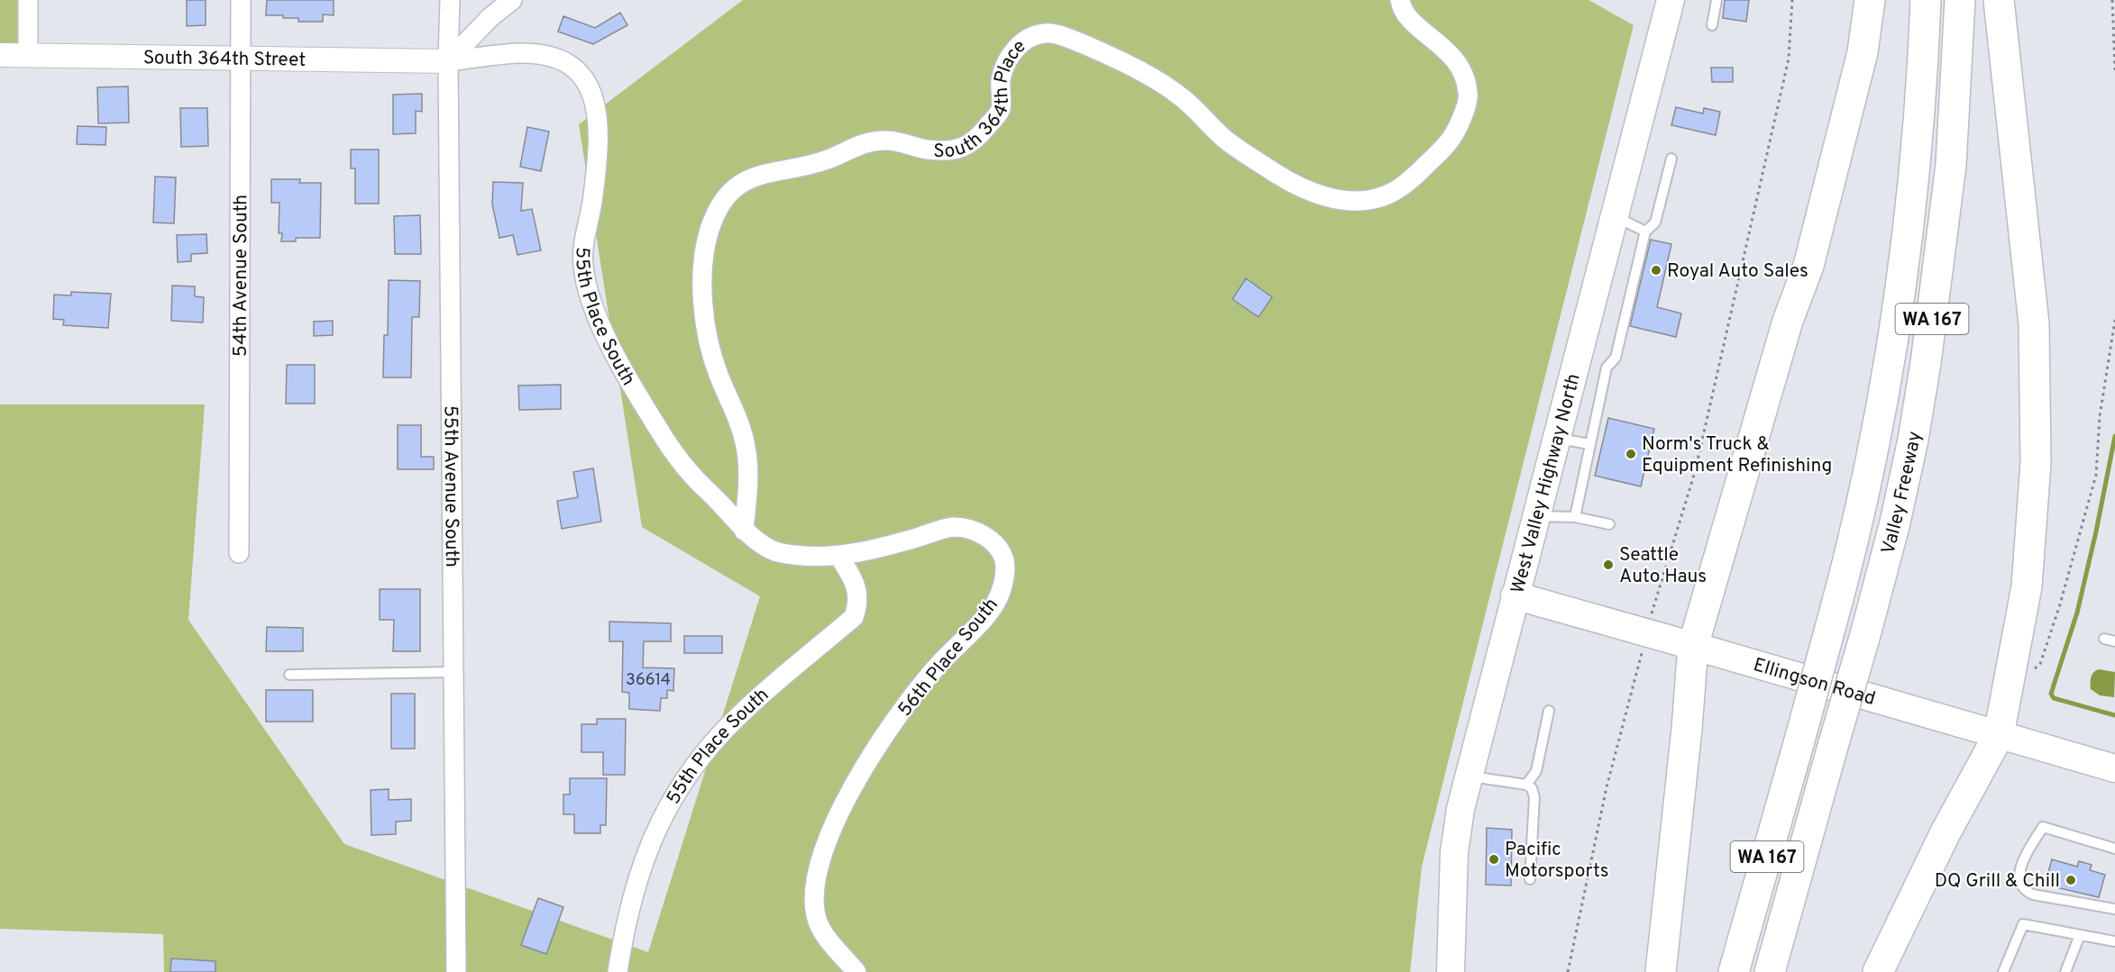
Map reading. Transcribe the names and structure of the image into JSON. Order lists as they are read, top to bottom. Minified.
{"streets":{"highway":["WA 167","Valley Freeway"],"main road":["West Valley Highway North","Ellingson Road"],"street":["South 364th Street","South 364th Place","54th Avenue South","55th Place South","55th Avenue South","56th Place South"]},"crossings":[["South 364th Street","54th Avenue South"],["South 364th Street","55th Place South"],["South 364th Street","55th Avenue South"],["South 364th Place","55th Place South"],["South 364th Place","56th Place South"],["55th Place South","55th Avenue South"],["55th Place South","56th Place South"],["West Valley Highway North","Ellingson Road"]],"places":["Royal Auto Sales","Norm's Truck & Equipment Refinishing","Seattle Auto Haus","Pacific Motorsports","DQ Grill & Chill"],"house_numbers":["36614"]}
